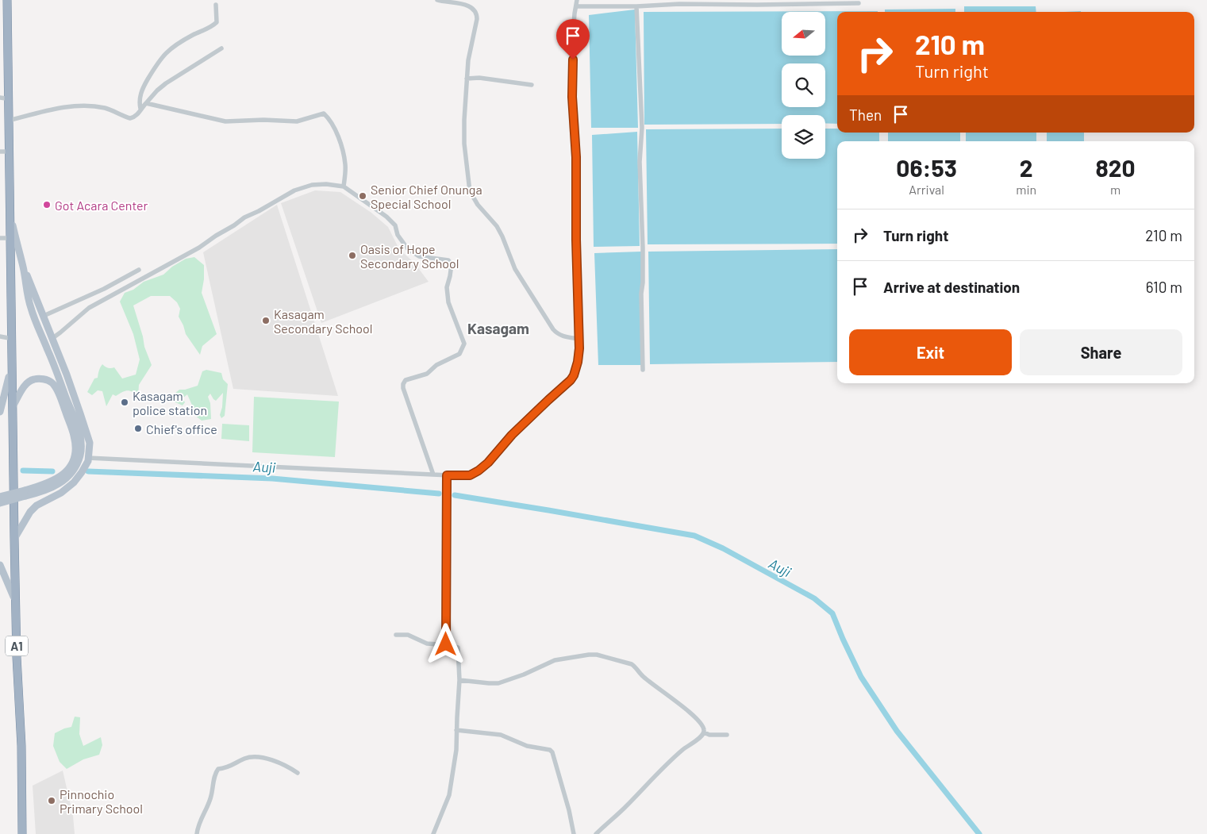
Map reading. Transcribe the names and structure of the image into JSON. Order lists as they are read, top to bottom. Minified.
{"streets":{"highway":["A1"]},"districts":["Kasagam"],"water":["Auji"],"places":["Senior Chief Onunga Special School","Got Acara Center","Oasis of Hope Secondary School","Kasagam Secondary School","Kasagam police station","Chief's office","Pinnochio Primary School"],"north":"left","page":{"turn":["210 m","Turn right"],"then":"Then","eta":["06:53","Arrival","2","min","820","m"],"list":[{"name":"Turn right","value":"210 m"},{"name":"Arrive at destination","value":"610 m"}],"buttons":["Exit","Share"]}}
